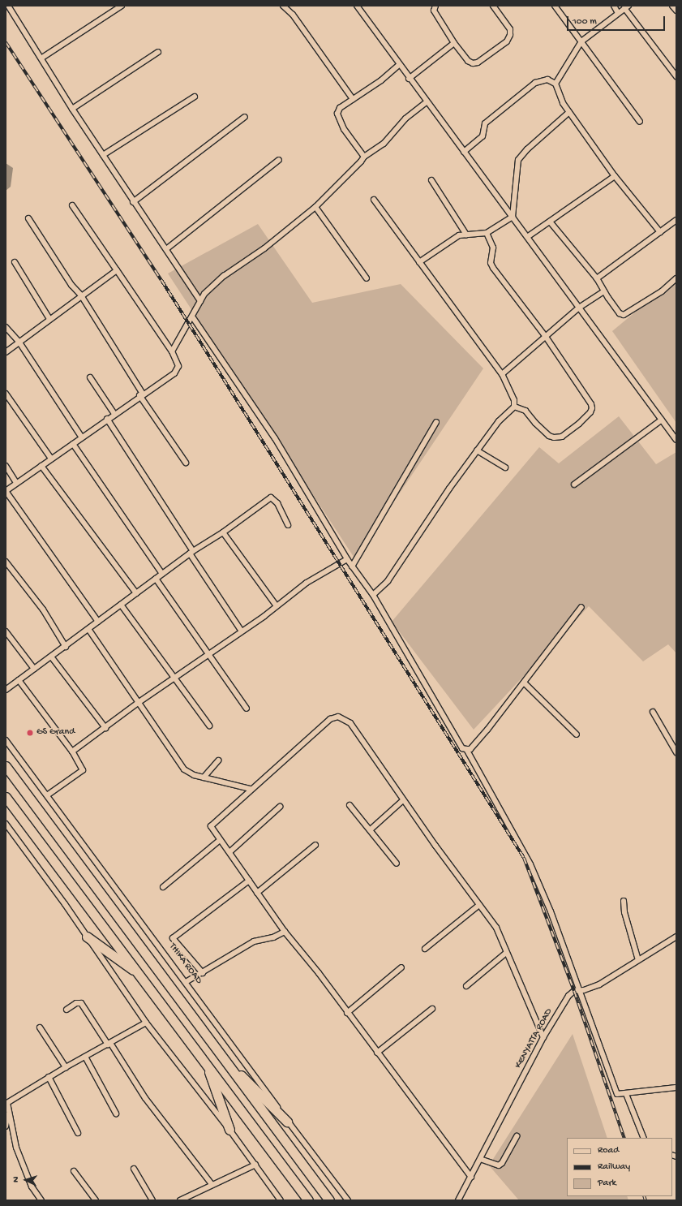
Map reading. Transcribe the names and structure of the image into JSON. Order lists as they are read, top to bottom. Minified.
{"streets":{"street":["THIKA ROAD","KENYATTA ROAD"]},"places":["GS Grand"],"legend":["Road","Railway","Park"],"scale_bar":"100 m","north":"left"}
